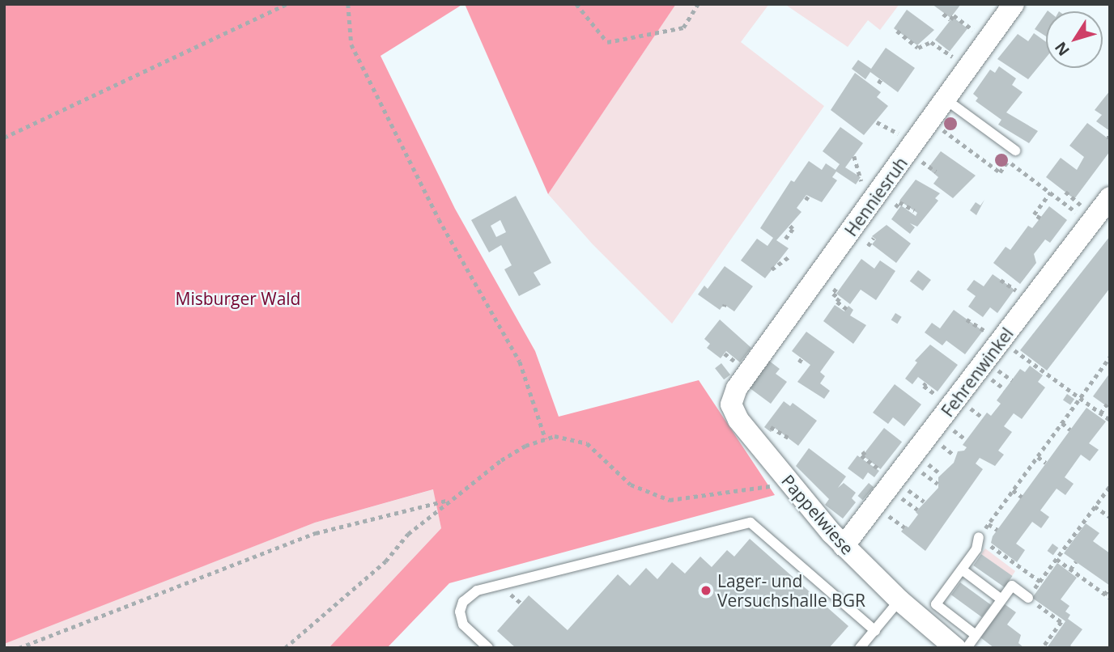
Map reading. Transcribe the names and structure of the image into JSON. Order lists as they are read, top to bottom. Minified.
{"streets":{"street":["Henniesruh","Fehrenwinkel","Pappelwiese"]},"crossings":[["Henniesruh","Pappelwiese"],["Fehrenwinkel","Pappelwiese"]],"parks":["Misburger Wald"],"places":["Lager- und Versuchshalle BGR"],"north":"bottom left"}
